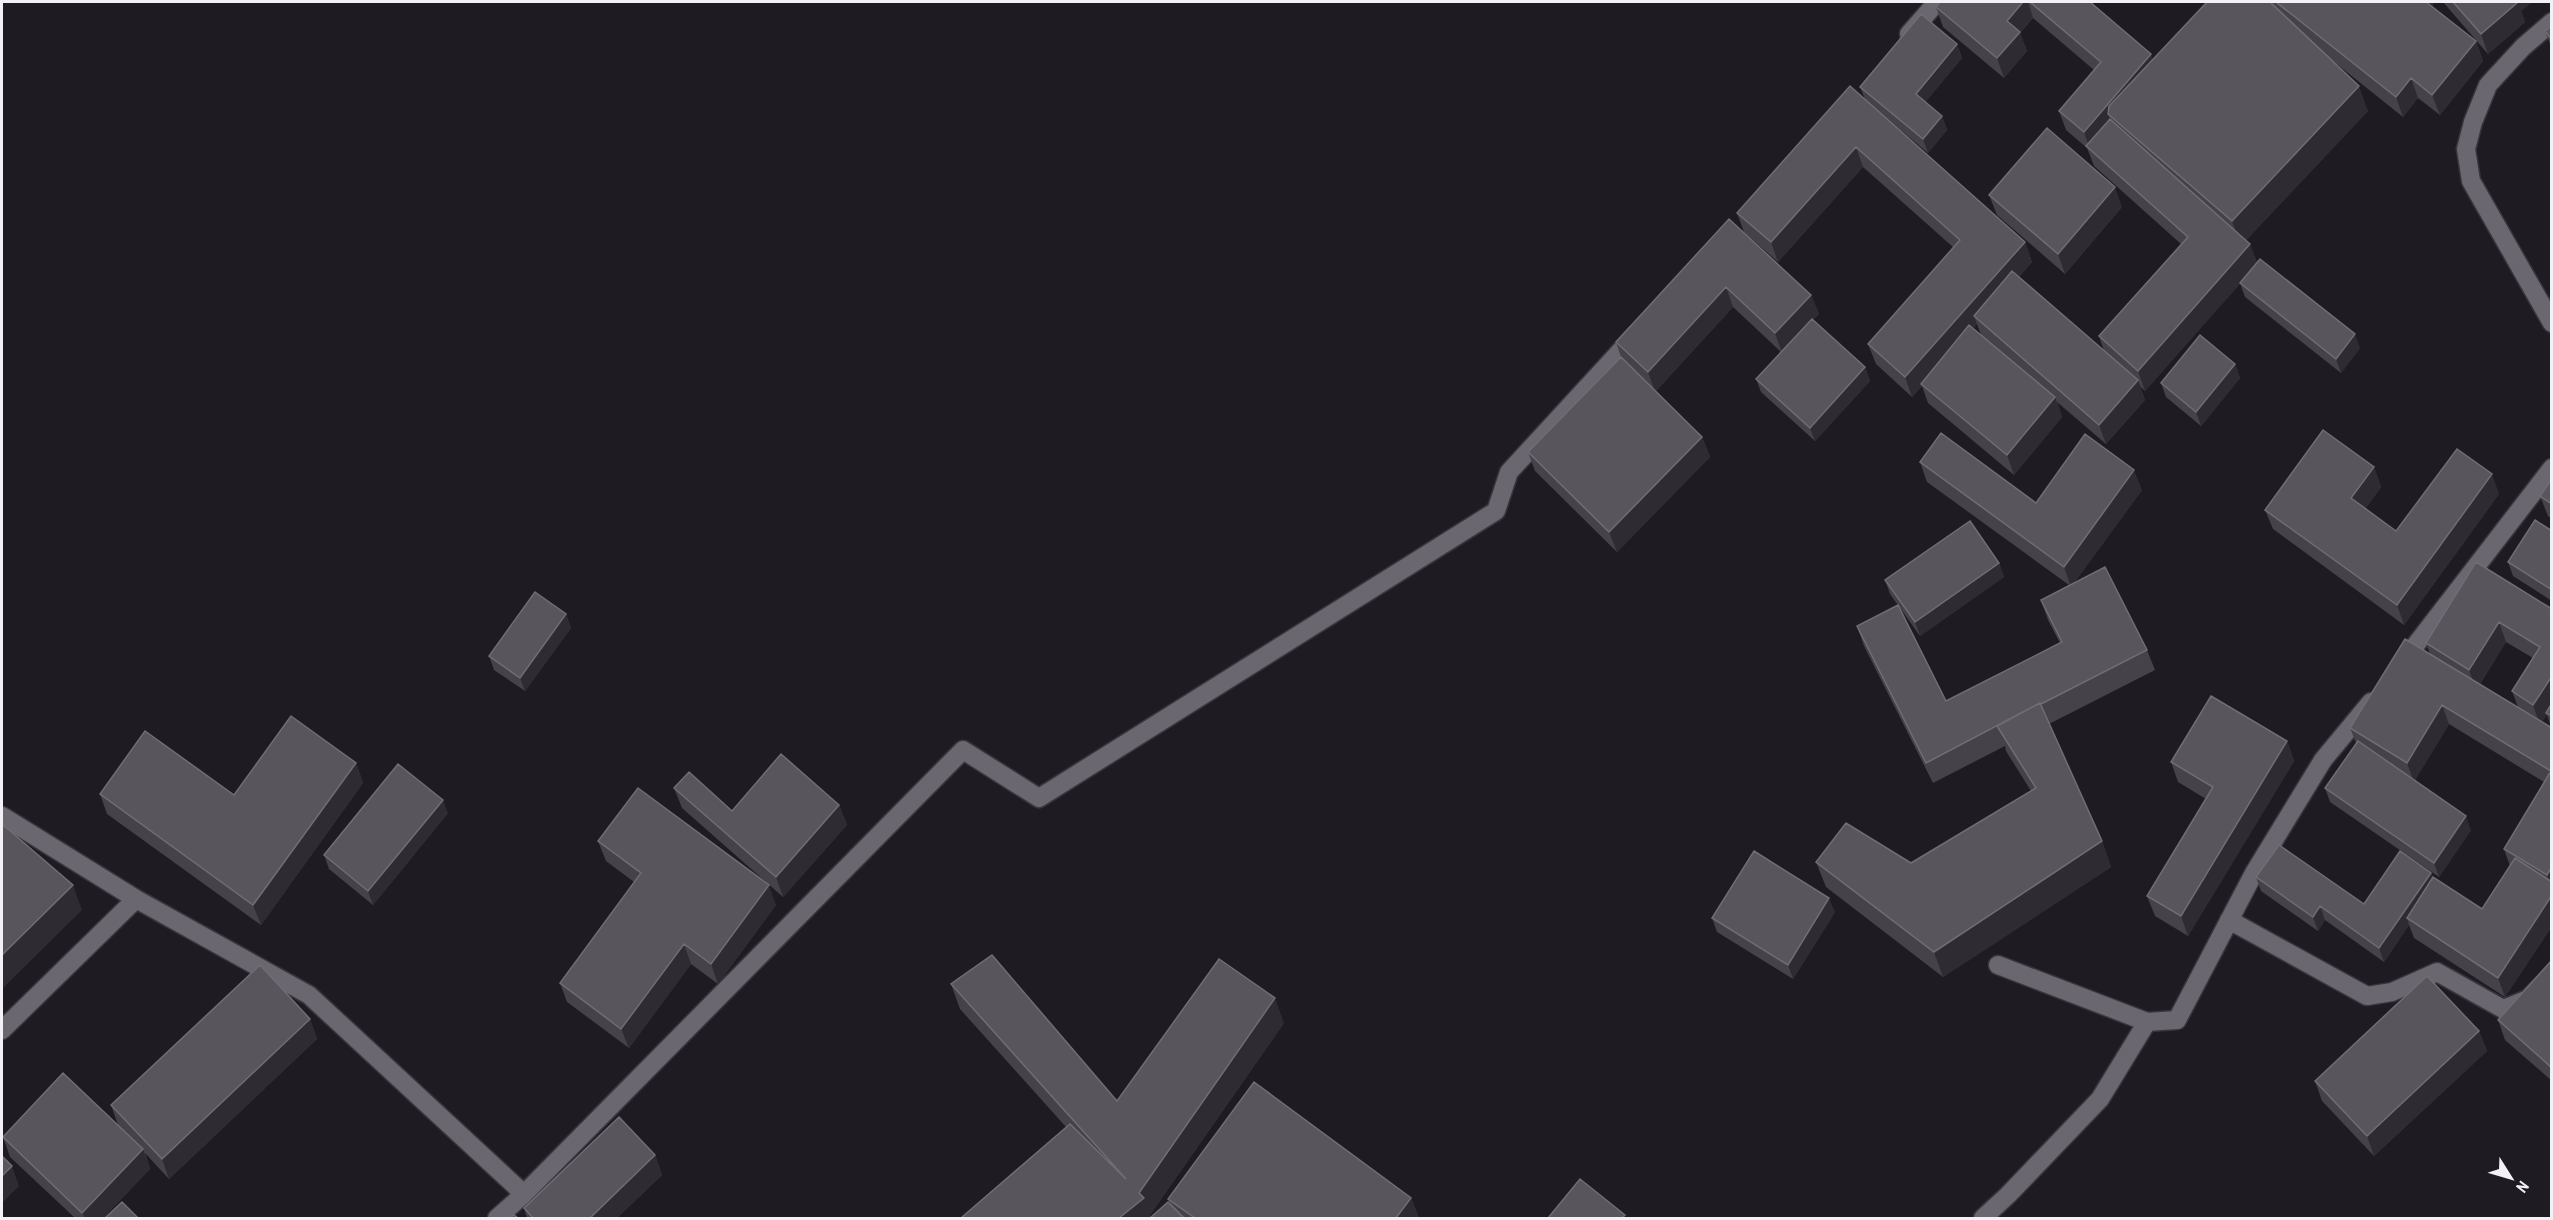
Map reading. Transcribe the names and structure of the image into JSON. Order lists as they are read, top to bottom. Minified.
{"north":"bottom right"}
